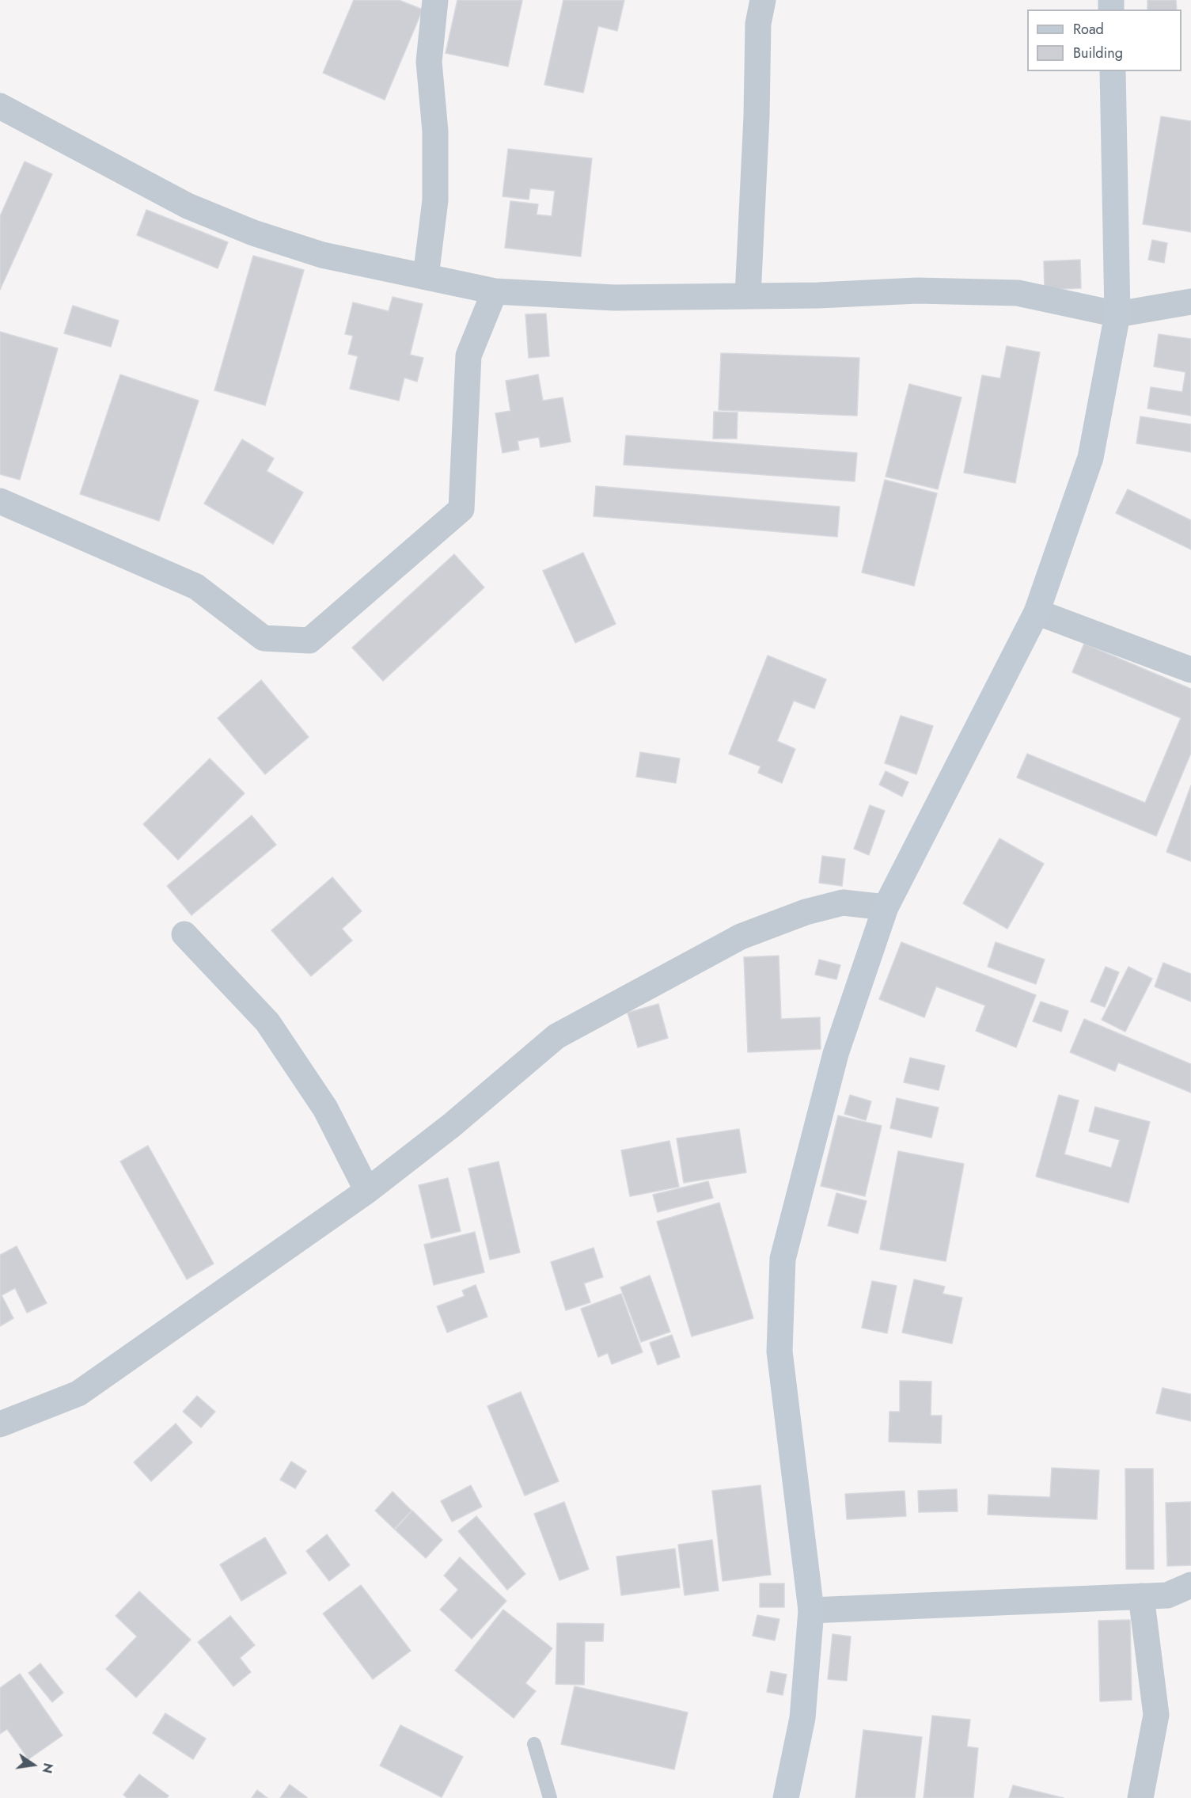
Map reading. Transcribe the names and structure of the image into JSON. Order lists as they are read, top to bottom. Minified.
{"legend":["Road","Building"],"north":"right"}
